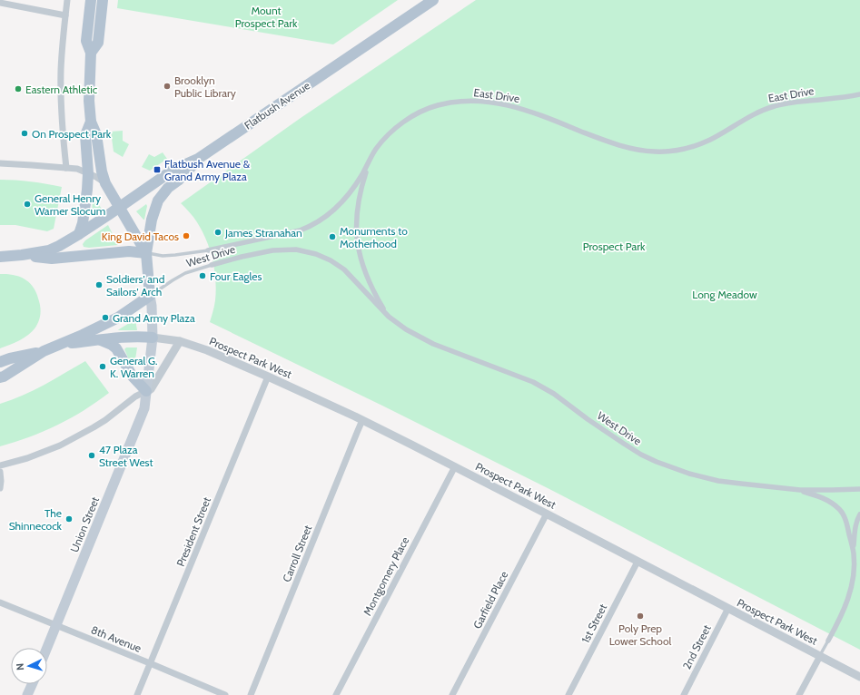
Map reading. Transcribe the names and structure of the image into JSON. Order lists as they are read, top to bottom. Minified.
{"streets":{"main road":["Flatbush Avenue","Union Street"],"street":["East Drive","West Drive","Prospect Park West","President Street","Carroll Street","Montgomery Place","Garfield Place","1st Street","8th Avenue","2nd Street"]},"crossings":[["East Drive","West Drive"],["West Drive","Union Street"],["Prospect Park West","Union Street"],["Prospect Park West","President Street"],["Prospect Park West","Carroll Street"],["Prospect Park West","Montgomery Place"],["Prospect Park West","Garfield Place"],["Prospect Park West","1st Street"],["Prospect Park West","2nd Street"],["Union Street","8th Avenue"],["President Street","8th Avenue"]],"parks":["Mount Prospect Park","Prospect Park","Long Meadow"],"places":{"other":["Brooklyn Public Library","Eastern Athletic","On Prospect Park","General Henry Warner Slocum","James Stranahan","King David Tacos","Monuments to Motherhood","Four Eagles","Soldiers' and Sailors' Arch","Grand Army Plaza","General G. K. Warren","47 Plaza Street West","The Shinnecock","Poly Prep Lower School"],"transit":["Flatbush Avenue & Grand Army Plaza"]},"north":"left"}
